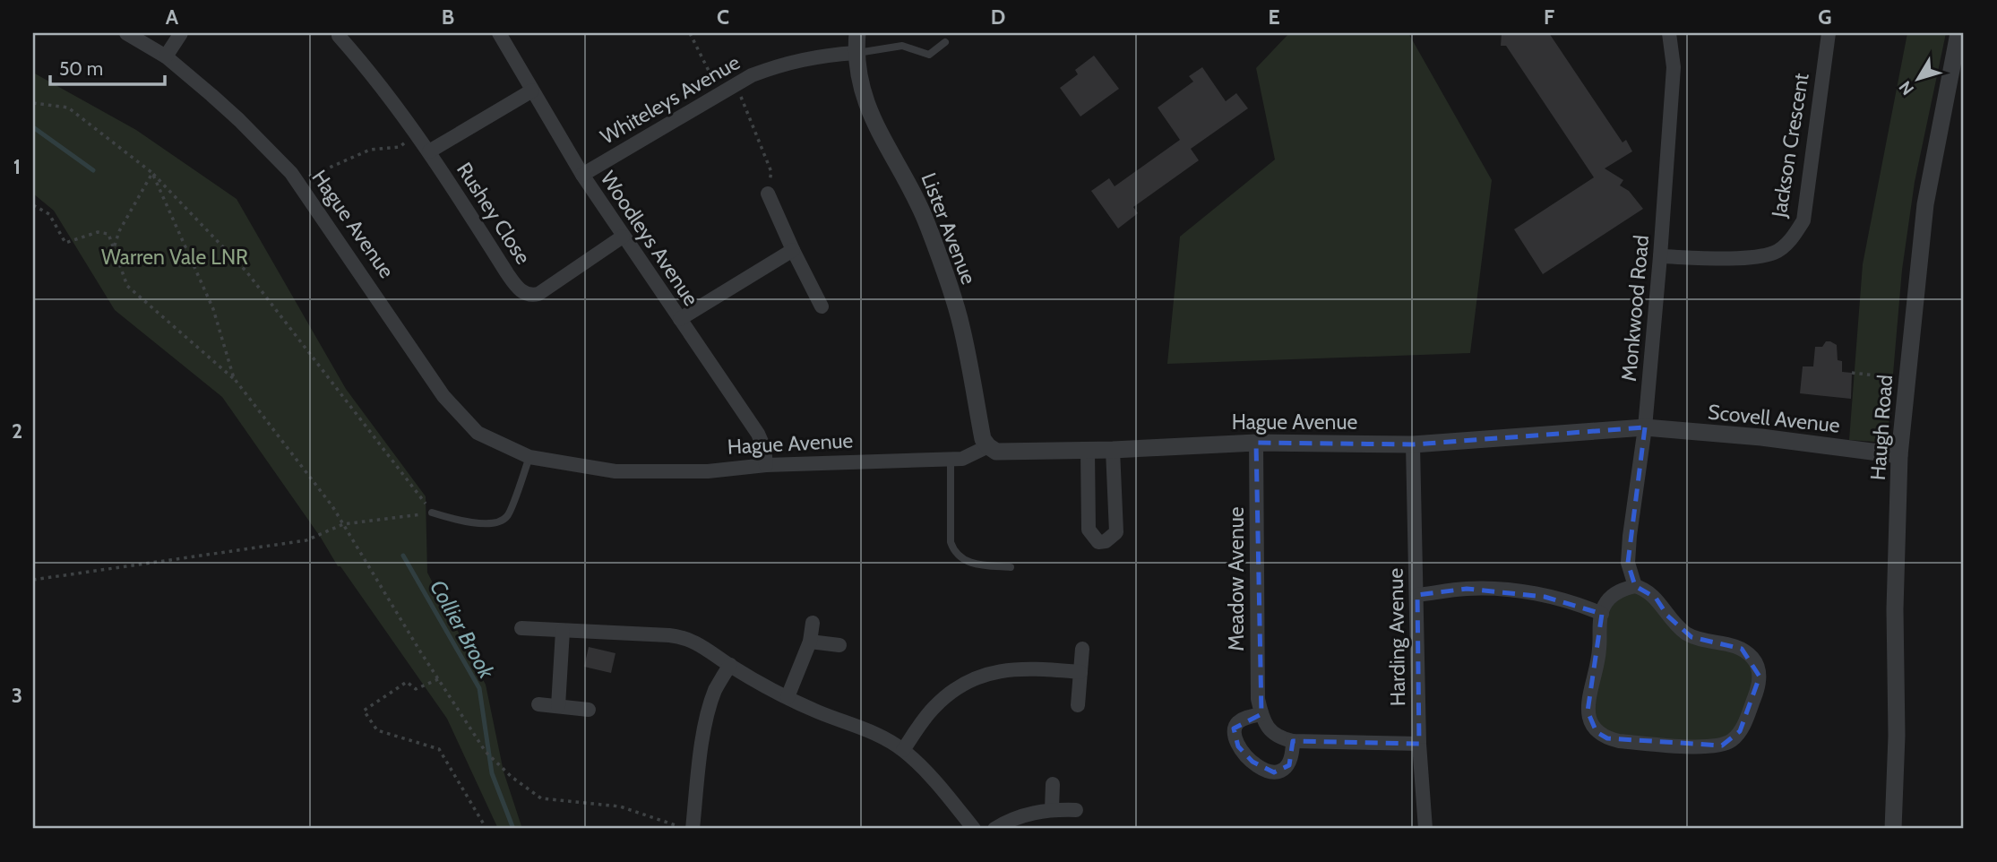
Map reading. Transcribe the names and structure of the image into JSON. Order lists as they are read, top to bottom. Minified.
{"streets":{"street":["Whiteleys Avenue","Jackson Crescent","Rushey Close","Hague Avenue","Lister Avenue","Woodleys Avenue","Monkwood Road","Scovell Avenue","Haugh Road","Meadow Avenue","Harding Avenue"]},"crossings":[["Whiteleys Avenue","Lister Avenue"],["Whiteleys Avenue","Woodleys Avenue"],["Jackson Crescent","Monkwood Road"],["Rushey Close","Woodleys Avenue"],["Hague Avenue","Lister Avenue"],["Hague Avenue","Woodleys Avenue"],["Hague Avenue","Monkwood Road"],["Hague Avenue","Scovell Avenue"],["Hague Avenue","Meadow Avenue"],["Hague Avenue","Harding Avenue"],["Monkwood Road","Scovell Avenue"],["Scovell Avenue","Haugh Road"]],"water":["Collier Brook"],"parks":["Warren Vale LNR"],"scale_bar":"50 m","north":"bottom left","grid":{"columns":["A","B","C","D","E","F","G"],"rows":["1","2","3"]}}
